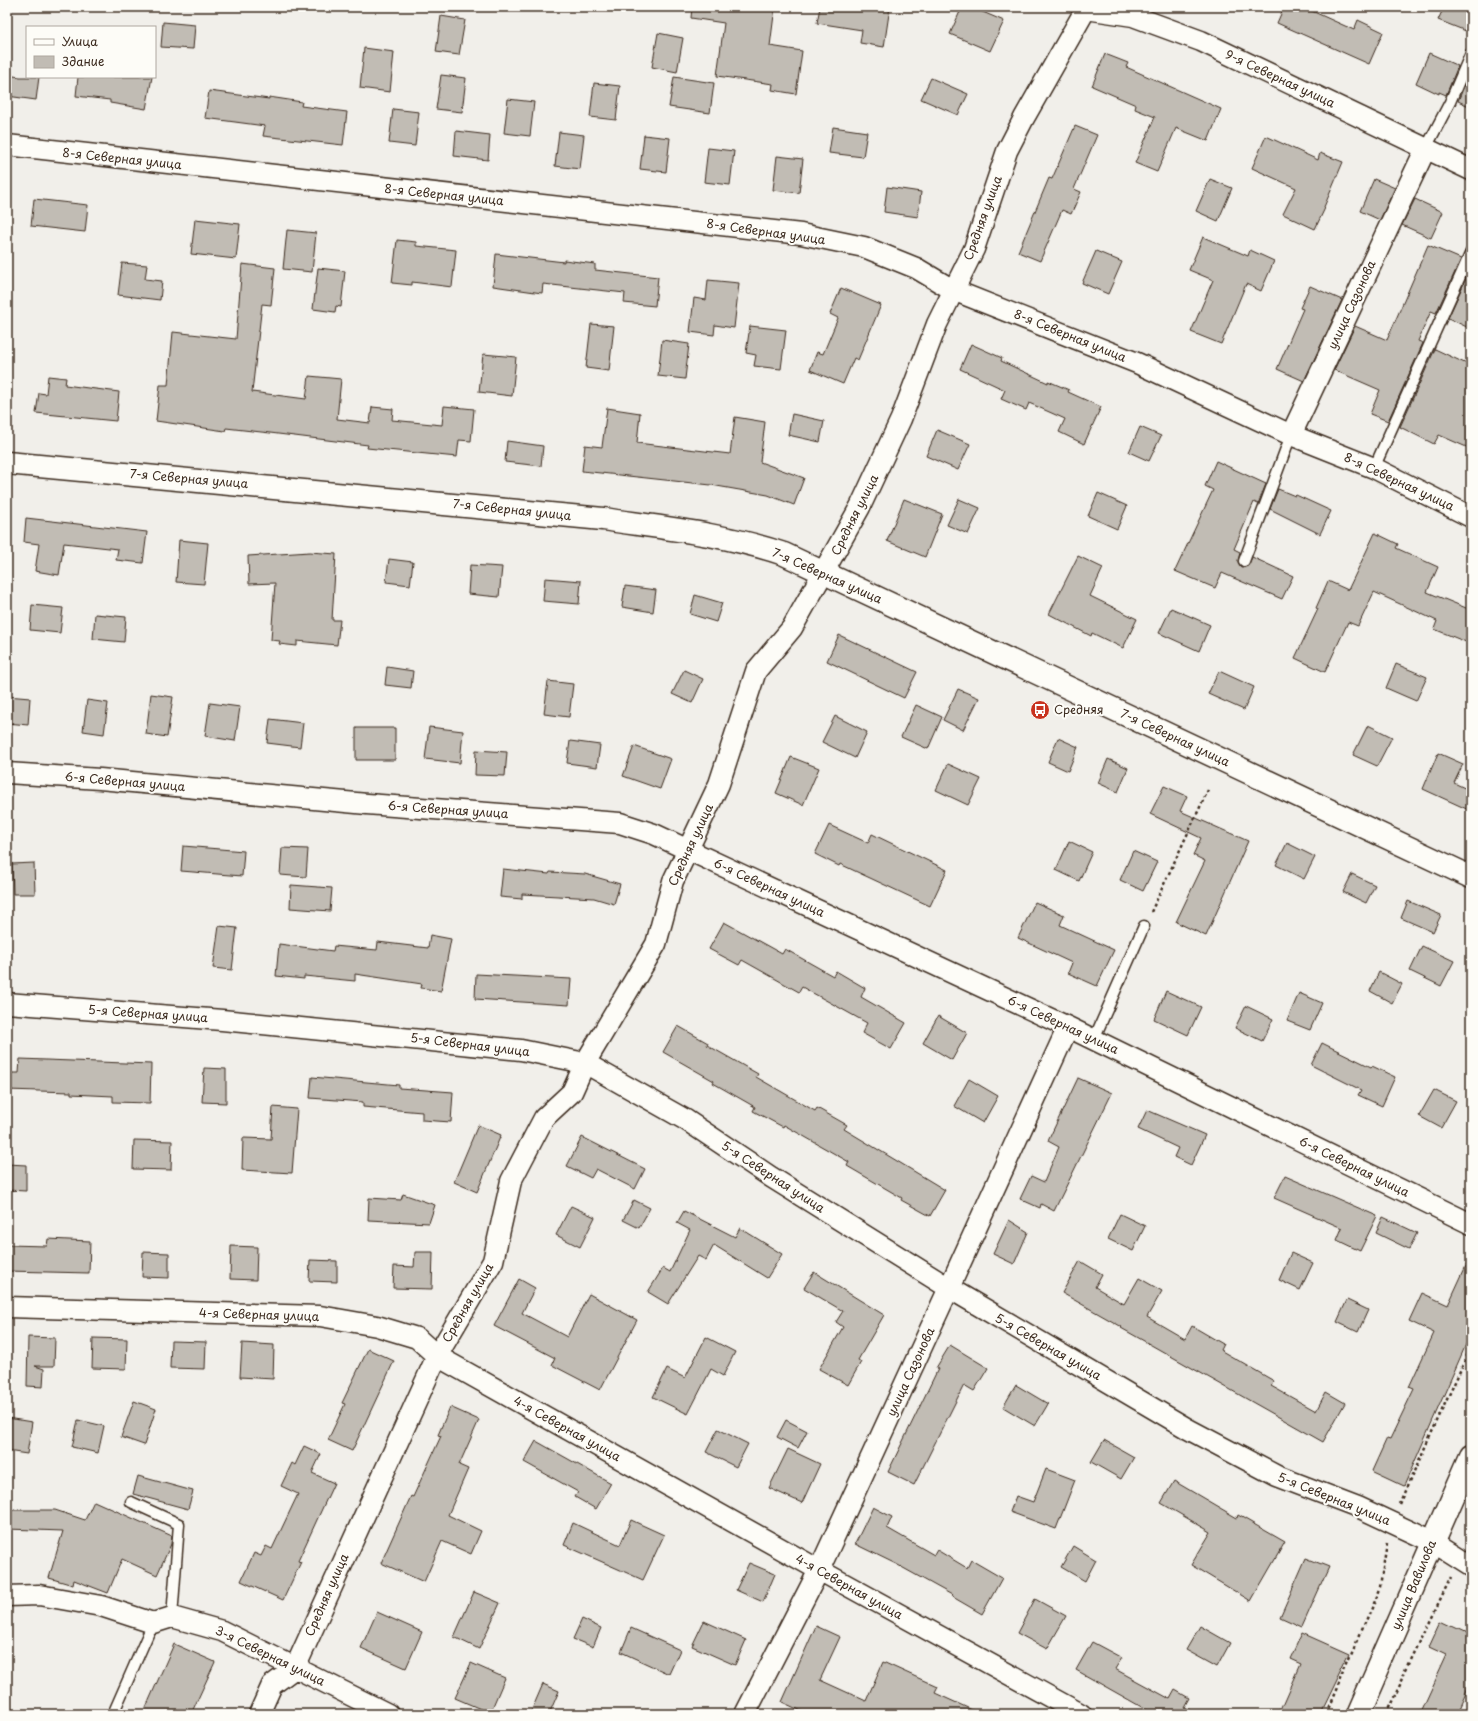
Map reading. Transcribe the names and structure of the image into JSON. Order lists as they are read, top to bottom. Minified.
{"streets":{"main road":["7-я Северная улица","улица Вавилова"],"street":["9-я Северная улица","8-я Северная улица","Средняя улица","улица Сазонова","6-я Северная улица","5-я Северная улица","4-я Северная улица","3-я Северная улица"]},"crossings":[["9-я Северная улица","Средняя улица"],["9-я Северная улица","улица Сазонова"],["8-я Северная улица","Средняя улица"],["8-я Северная улица","улица Сазонова"],["Средняя улица","7-я Северная улица"],["Средняя улица","6-я Северная улица"],["Средняя улица","5-я Северная улица"],["Средняя улица","4-я Северная улица"],["Средняя улица","3-я Северная улица"],["улица Сазонова","6-я Северная улица"],["улица Сазонова","5-я Северная улица"],["улица Сазонова","4-я Северная улица"],["5-я Северная улица","улица Вавилова"]],"places":{"bus stop":["Средняя"]},"legend":["Улица","Здание"]}
